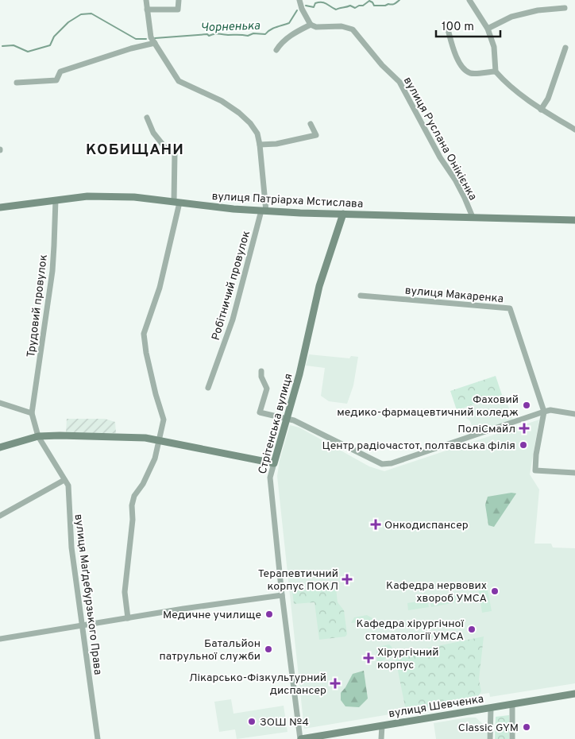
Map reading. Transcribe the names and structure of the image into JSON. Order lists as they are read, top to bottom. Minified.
{"streets":{"main road":["вулиця Патріарха Мстислава","Стрітенська вулиця","вулиця Шевченка"],"street":["вулиця Руслана Онікієнка","Робітничий провулок","вулиця Макаренка","Трудовий провулок","вулиця Маґдебурзького Права"]},"crossings":[["вулиця Руслана Онікієнка","вулиця Патріарха Мстислава"],["вулиця Патріарха Мстислава","Робітничий провулок"],["вулиця Патріарха Мстислава","Трудовий провулок"],["вулиця Патріарха Мстислава","Стрітенська вулиця"],["Трудовий провулок","вулиця Маґдебурзького Права"],["Стрітенська вулиця","вулиця Шевченка"]],"districts":["КОБИЩАНИ"],"water":["Чорненька"],"places":{"other":["Фаховий медико-фармацевтичний коледж","Центр радіочастот, полтавська філія","Кафедра нервових хвороб УМСА","Медичне училище","Кафедра хірургічної стоматології УМСА","Батальйон патрульної служби","ЗОШ №4","Classic GYM"],"health":["ПоліСмайл","Онкодиспансер","Терапевтичний корпус ПОКЛ","Хірургічний корпус","Лікарсько-Фізкультурний диспансер"]},"scale_bar":"100 m"}
